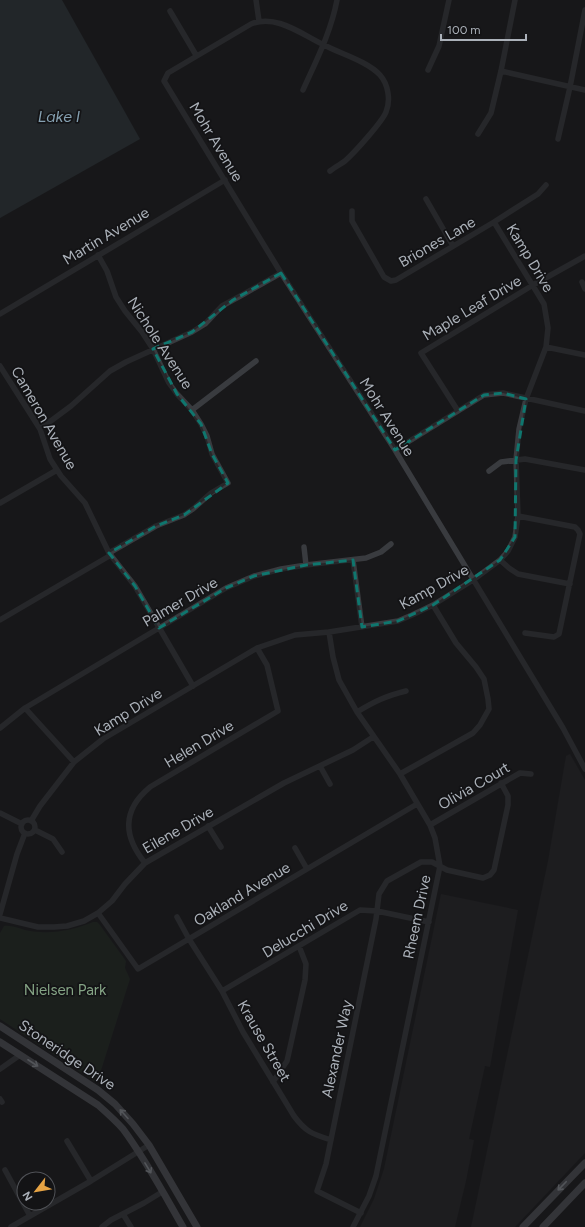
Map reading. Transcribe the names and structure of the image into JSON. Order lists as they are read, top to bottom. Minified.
{"streets":{"main road":["Stoneridge Drive"],"street":["Mohr Avenue","Martin Avenue","Briones Lane","Kamp Drive","Maple Leaf Drive","Nichole Avenue","Cameron Avenue","Palmer Drive","Helen Drive","Olivia Court","Eilene Drive","Oakland Avenue","Rheem Drive","Delucchi Drive","Krause Street","Alexander Way"]},"crossings":[["Mohr Avenue","Martin Avenue"],["Mohr Avenue","Kamp Drive"],["Martin Avenue","Nichole Avenue"],["Briones Lane","Kamp Drive"],["Kamp Drive","Maple Leaf Drive"],["Kamp Drive","Cameron Avenue"],["Kamp Drive","Helen Drive"],["Kamp Drive","Rheem Drive"],["Nichole Avenue","Cameron Avenue"],["Cameron Avenue","Palmer Drive"],["Helen Drive","Eilene Drive"],["Olivia Court","Rheem Drive"],["Olivia Court","Alexander Way"],["Eilene Drive","Oakland Avenue"],["Eilene Drive","Rheem Drive"],["Oakland Avenue","Rheem Drive"],["Oakland Avenue","Krause Street"],["Rheem Drive","Delucchi Drive"],["Rheem Drive","Alexander Way"],["Delucchi Drive","Krause Street"],["Delucchi Drive","Alexander Way"],["Krause Street","Alexander Way"]],"water":["Lake I"],"parks":["Nielsen Park"],"scale_bar":"100 m","north":"bottom left"}
